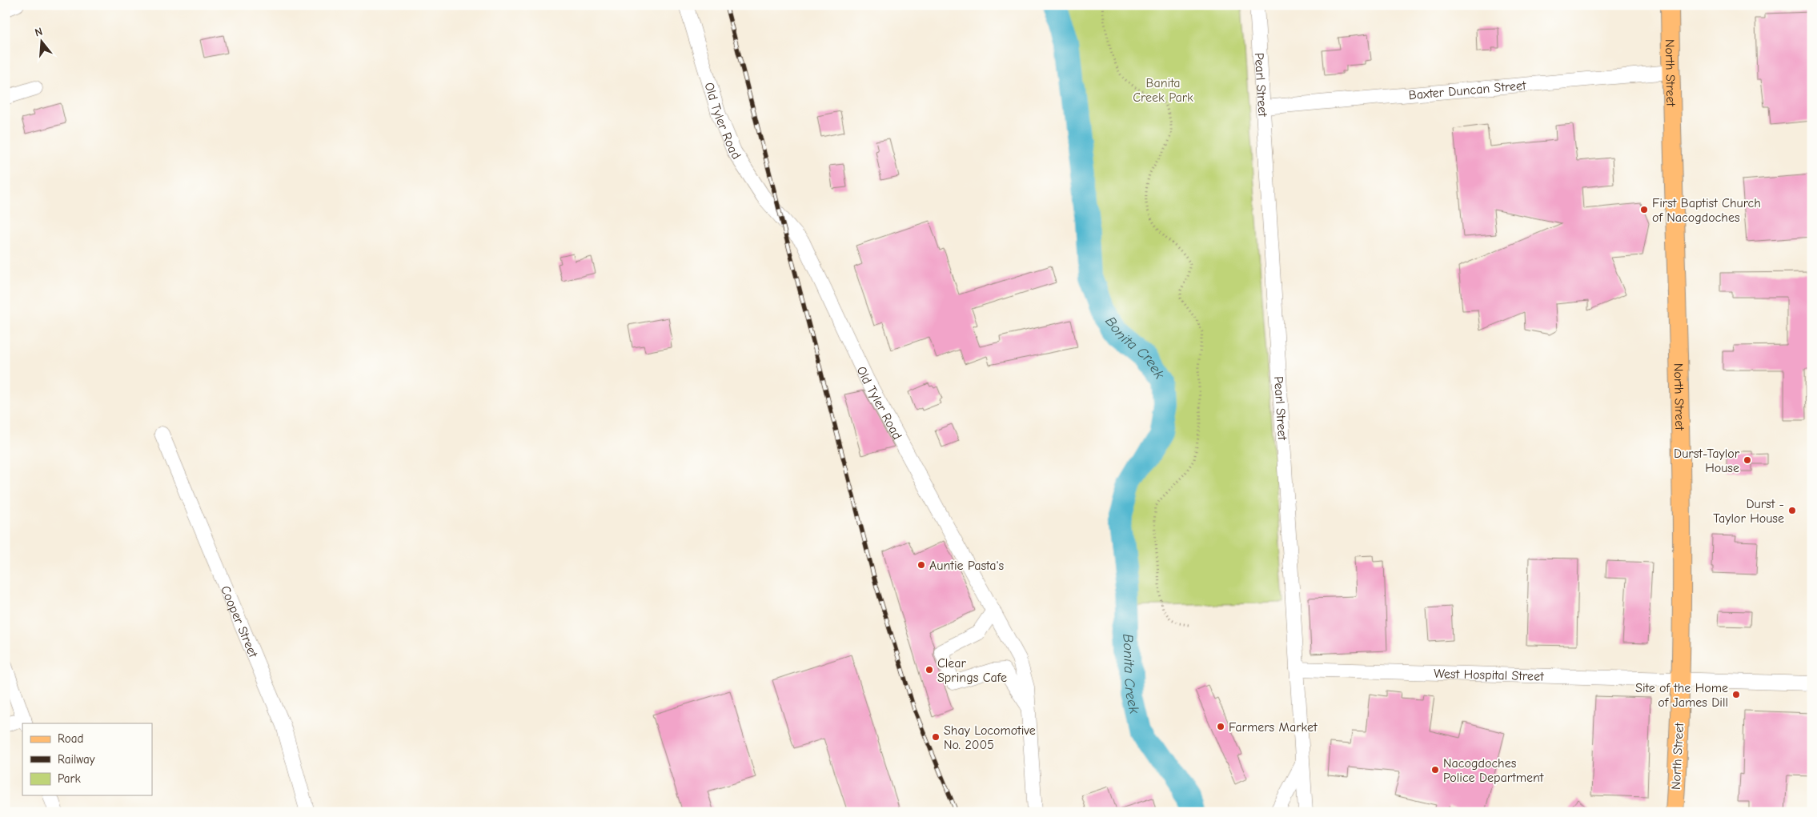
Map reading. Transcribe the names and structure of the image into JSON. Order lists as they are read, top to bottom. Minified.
{"streets":{"main road":["North Street"],"street":["Pearl Street","Baxter Duncan Street","Old Tyler Road","Cooper Street","West Hospital Street"]},"crossings":[["North Street","Baxter Duncan Street"],["North Street","West Hospital Street"],["Pearl Street","Baxter Duncan Street"],["Pearl Street","West Hospital Street"]],"water":["Bonita Creek"],"parks":["Banita Creek Park"],"places":["First Baptist Church of Nacogdoches","Durst-Taylor House","Durst - Taylor House","Auntie Pasta's","Clear Springs Cafe","Site of the Home of James Dill","Farmers Market","Shay Locomotive No. 2005","Nacogdoches Police Department"],"legend":["Road","Railway","Park"],"north":"top"}
